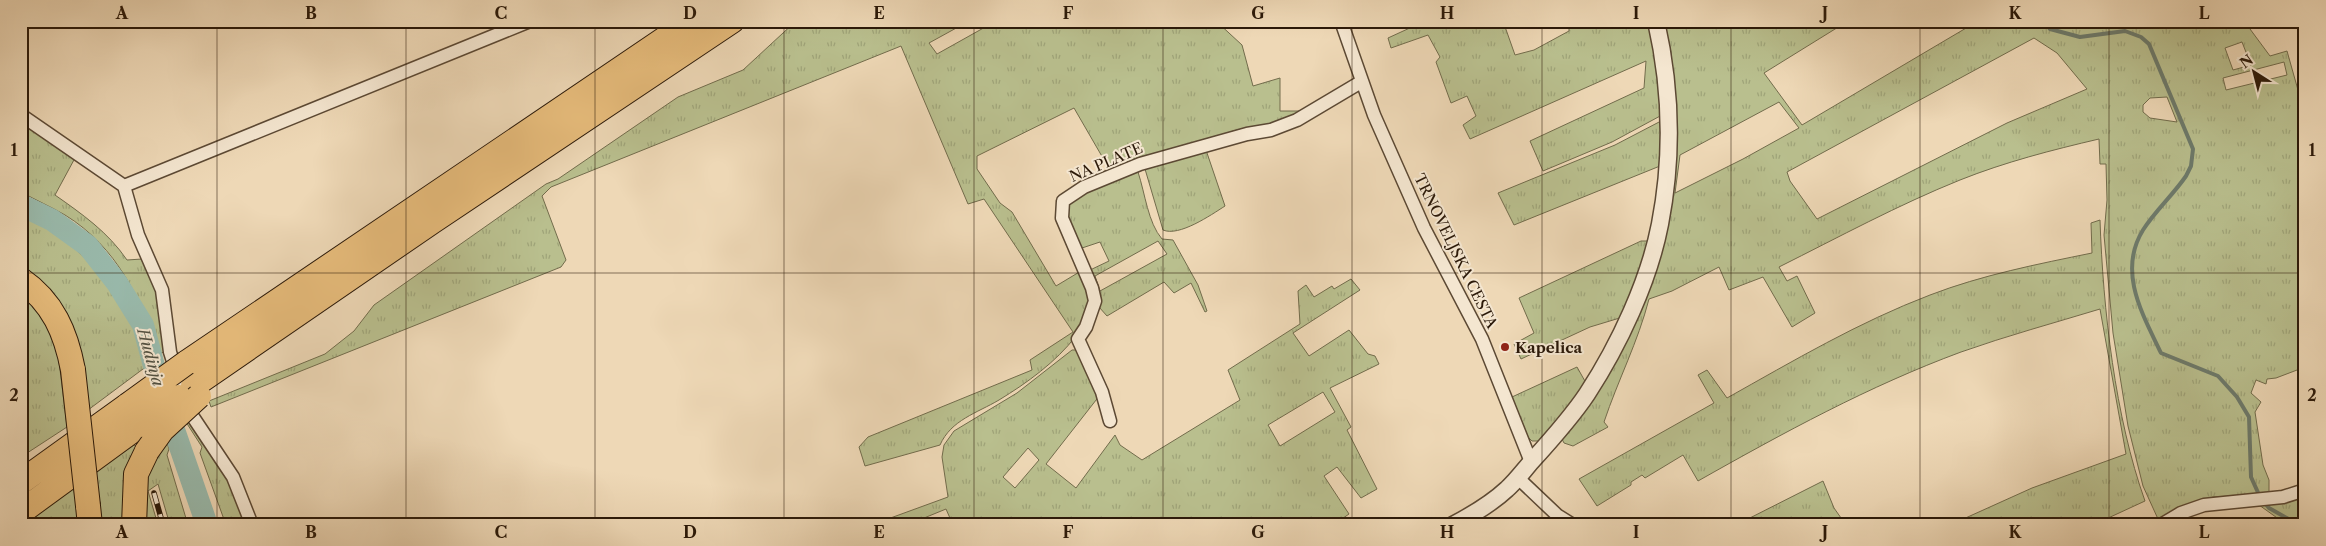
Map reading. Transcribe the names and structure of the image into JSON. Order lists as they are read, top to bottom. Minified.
{"streets":{"street":["NA PLATE","TRNOVELJSKA CESTA"]},"crossings":[["NA PLATE","TRNOVELJSKA CESTA"]],"water":["Hudinja"],"places":["Kapelica"],"north":"top left","grid":{"columns":["A","B","C","D","E","F","G","H","I","J","K","L"],"rows":["1","2"]}}
